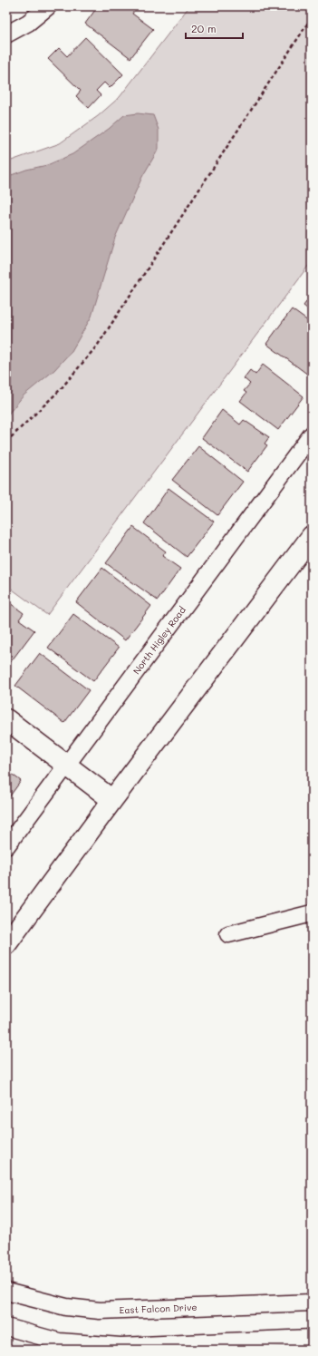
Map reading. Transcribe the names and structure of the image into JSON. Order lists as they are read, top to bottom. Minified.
{"streets":{"street":["North Higley Road","East Falcon Drive"]},"scale_bar":"20 m"}
